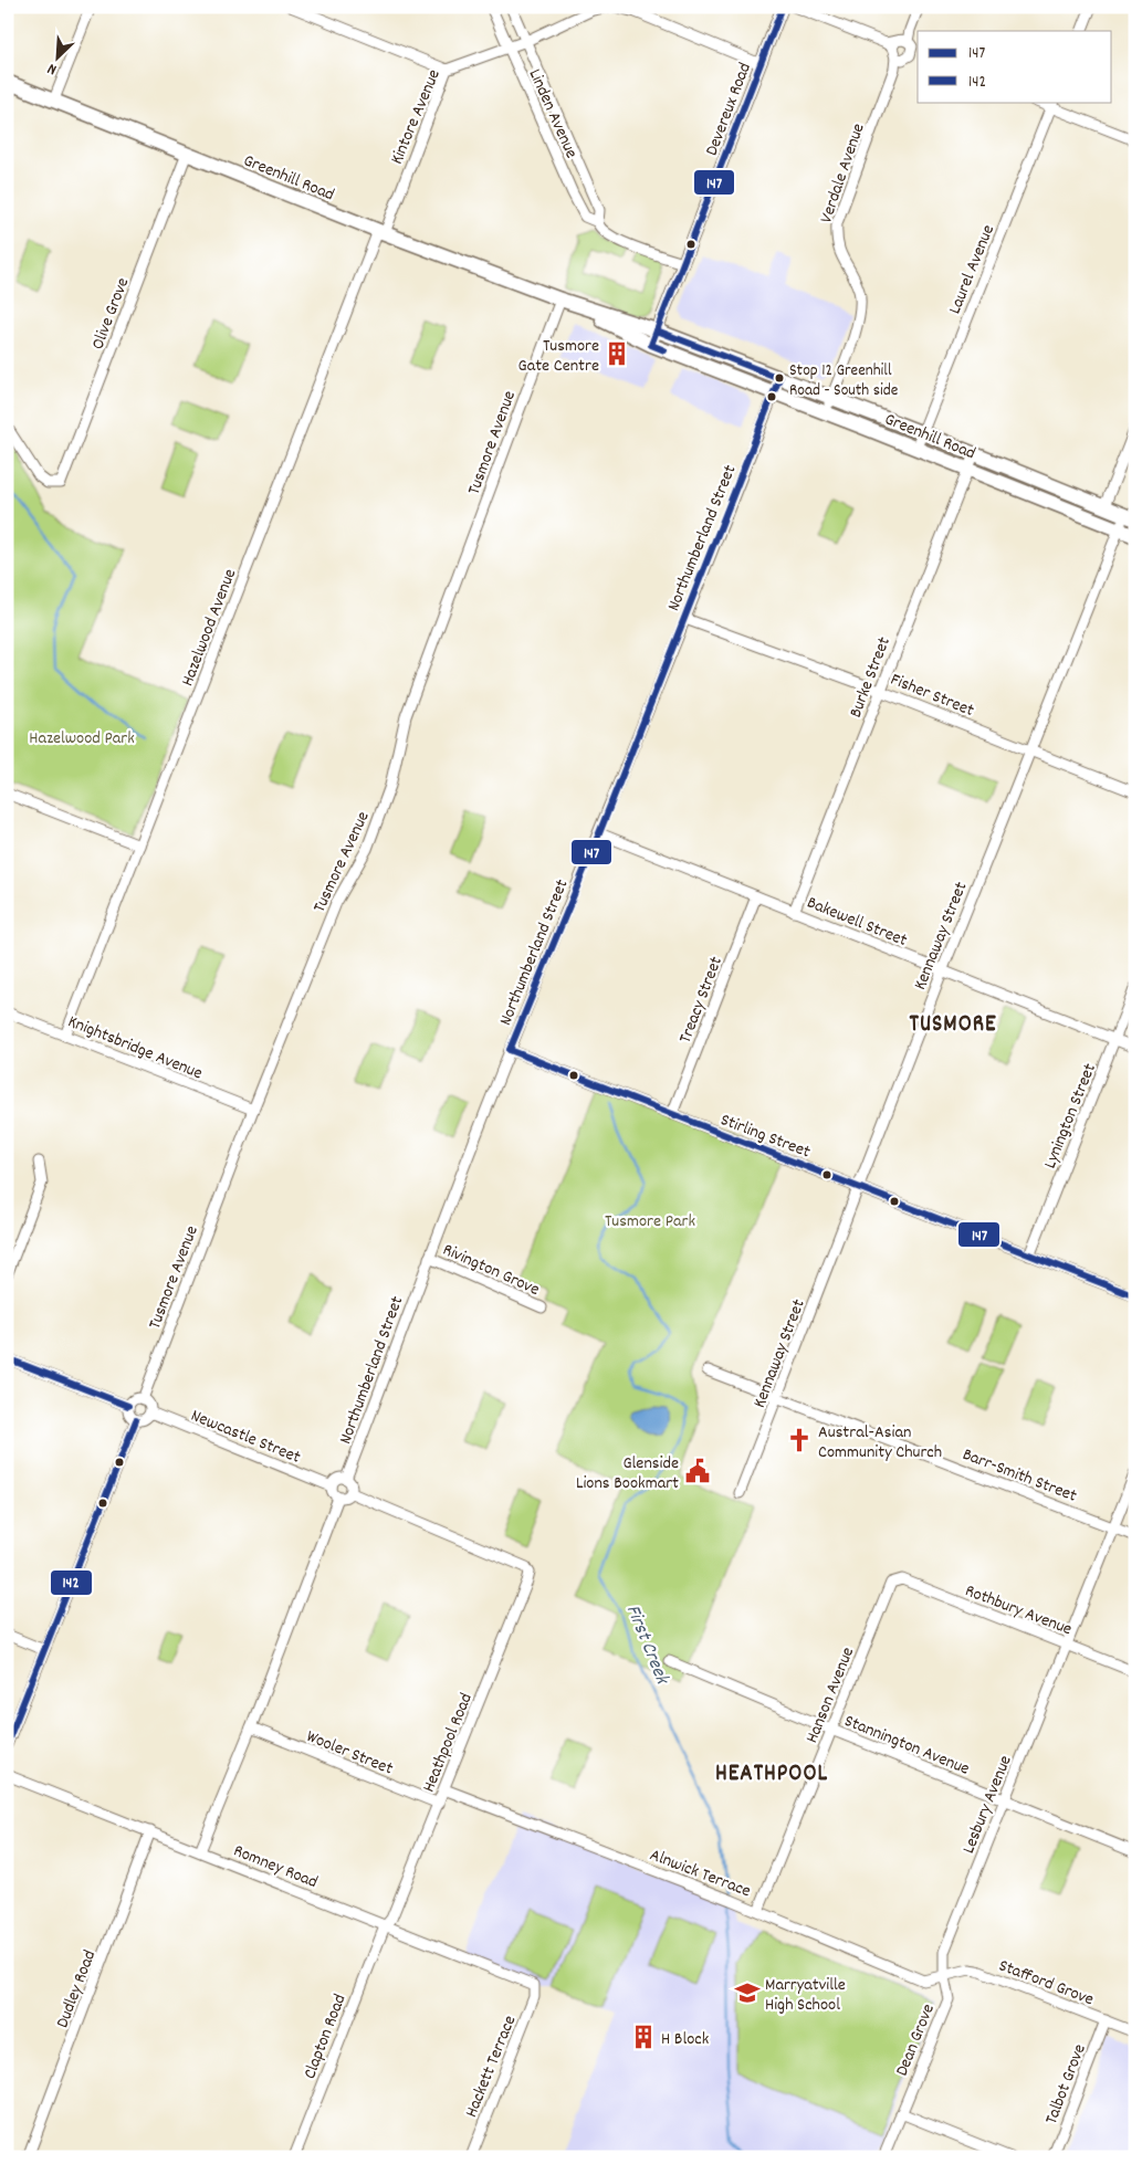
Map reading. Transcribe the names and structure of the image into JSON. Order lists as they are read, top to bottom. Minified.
{"streets":{"main road":["Greenhill Road"],"street":["Devereux Road","Linden Avenue","Kintore Avenue","Verdale Avenue","Laurel Avenue","Olive Grove","Tusmore Avenue","Northumberland Street","Hazelwood Avenue","Burke Street","Fisher Street","Bakewell Street","Kennaway Street","Treacy Street","Knightsbridge Avenue","Lynington Street","Stirling Street","Rivington Grove","Newcastle Street","Barr-Smith Street","Rothbury Avenue","Hanson Avenue","Heathpool Road","Stannington Avenue","Wooler Street","Lesbury Avenue","Romney Road","Alnwick Terrace","Stafford Grove","Dudley Road","Clapton Road","Dean Grove","Hackett Terrace","Talbot Grove"]},"crossings":[["Devereux Road","Linden Avenue"],["Devereux Road","Greenhill Road"],["Linden Avenue","Kintore Avenue"],["Kintore Avenue","Greenhill Road"],["Kintore Avenue","Hazelwood Avenue"],["Verdale Avenue","Greenhill Road"],["Greenhill Road","Laurel Avenue"],["Greenhill Road","Olive Grove"],["Greenhill Road","Tusmore Avenue"],["Greenhill Road","Northumberland Street"],["Greenhill Road","Hazelwood Avenue"],["Greenhill Road","Burke Street"],["Greenhill Road","Kennaway Street"],["Tusmore Avenue","Knightsbridge Avenue"],["Tusmore Avenue","Newcastle Street"],["Northumberland Street","Fisher Street"],["Northumberland Street","Bakewell Street"],["Northumberland Street","Stirling Street"],["Northumberland Street","Rivington Grove"],["Northumberland Street","Newcastle Street"],["Northumberland Street","Heathpool Road"],["Hazelwood Avenue","Knightsbridge Avenue"],["Burke Street","Fisher Street"],["Burke Street","Bakewell Street"],["Fisher Street","Kennaway Street"],["Bakewell Street","Kennaway Street"],["Bakewell Street","Treacy Street"],["Bakewell Street","Lynington Street"],["Kennaway Street","Stirling Street"],["Kennaway Street","Barr-Smith Street"],["Treacy Street","Stirling Street"],["Lynington Street","Stirling Street"],["Newcastle Street","Heathpool Road"],["Barr-Smith Street","Lesbury Avenue"],["Rothbury Avenue","Hanson Avenue"],["Rothbury Avenue","Lesbury Avenue"],["Hanson Avenue","Stannington Avenue"],["Hanson Avenue","Alnwick Terrace"],["Heathpool Road","Wooler Street"],["Heathpool Road","Romney Road"],["Heathpool Road","Alnwick Terrace"],["Heathpool Road","Clapton Road"],["Stannington Avenue","Lesbury Avenue"],["Lesbury Avenue","Alnwick Terrace"],["Lesbury Avenue","Stafford Grove"],["Lesbury Avenue","Dean Grove"],["Romney Road","Dudley Road"],["Romney Road","Clapton Road"],["Romney Road","Hackett Terrace"],["Alnwick Terrace","Stafford Grove"],["Alnwick Terrace","Dean Grove"],["Stafford Grove","Dean Grove"],["Stafford Grove","Talbot Grove"]],"districts":["TUSMORE","HEATHPOOL"],"water":["First Creek"],"parks":["Hazelwood Park","Tusmore Park"],"places":{"building":["Tusmore Gate Centre","H Block"],"other":["Stop 12 Greenhill Road - South side"],"church":["Austral-Asian Community Church"],"public building":["Glenside Lions Bookmart"],"school or university":["Marryatville High School"]},"lines":["transit line 147","transit line 142"],"legend":["147","142"],"north":"bottom left"}
